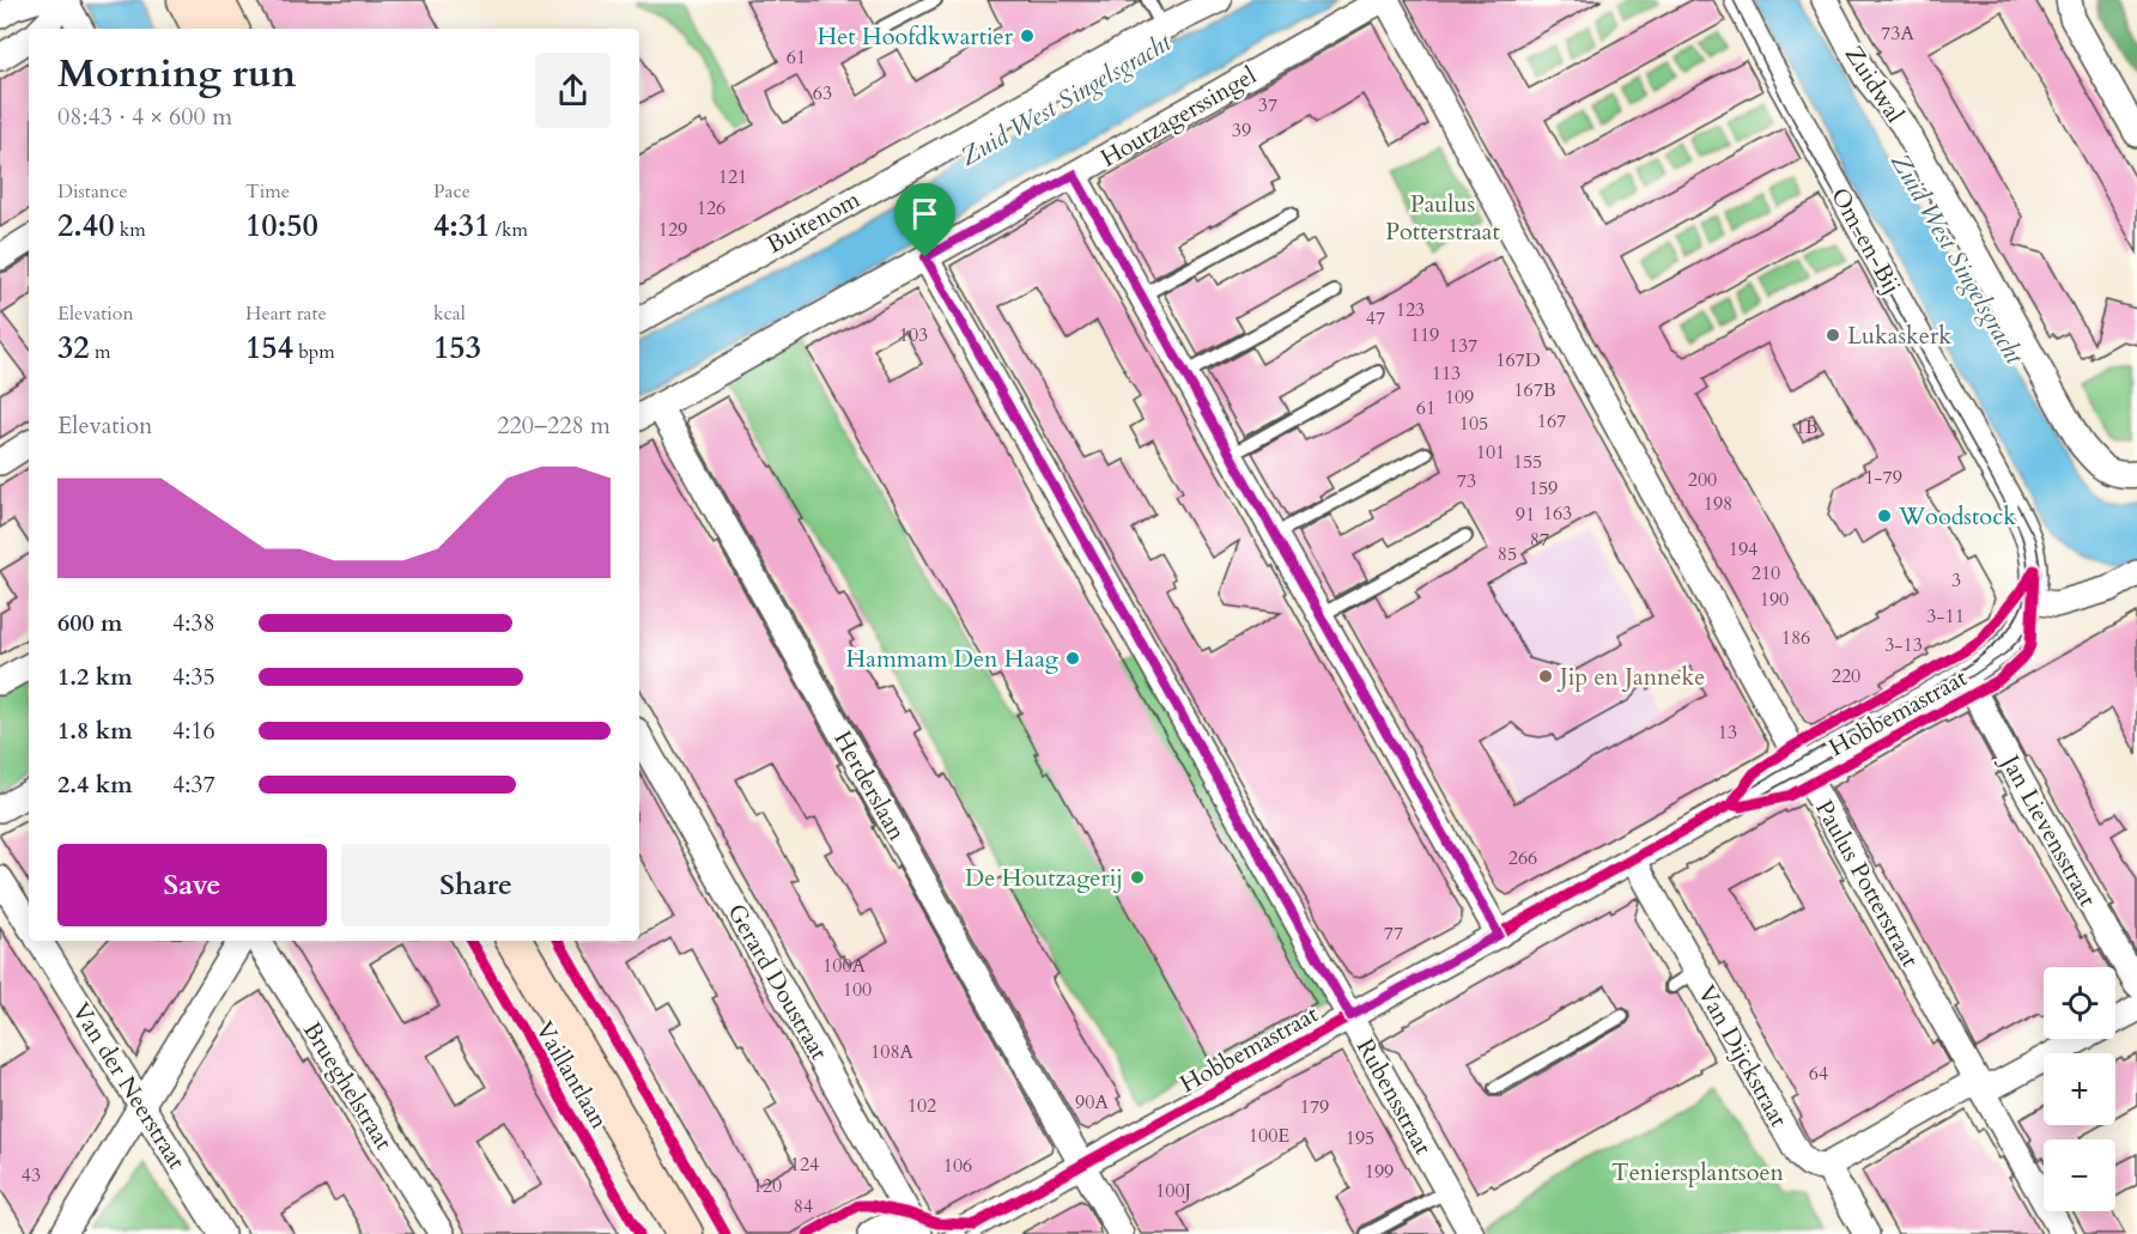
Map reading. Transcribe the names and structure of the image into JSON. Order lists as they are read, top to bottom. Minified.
{"streets":{"main road":["Vaillantlaan"],"street":["Zuidwal","Houtzagerssingel","Buitenom","Om-en-Bij","Hobbemastraat","Herderslaan","Jan Lievensstraat","Paulus Potterstraat","Gerard Doustraat","Van Dijckstraat","Van der Neerstraat","Brueghelstraat","Rubensstraat"]},"crossings":[["Houtzagerssingel","Herderslaan"],["Houtzagerssingel","Paulus Potterstraat"],["Houtzagerssingel","Rubensstraat"],["Om-en-Bij","Hobbemastraat"],["Hobbemastraat","Herderslaan"],["Hobbemastraat","Jan Lievensstraat"],["Hobbemastraat","Paulus Potterstraat"],["Hobbemastraat","Van Dijckstraat"],["Hobbemastraat","Rubensstraat"]],"water":["Zuid West Singelsgracht"],"parks":["Paulus Potterstraat","Teniersplantsoen"],"places":["Het Hoofdkwartier","Lukaskerk","Woodstock","Hammam Den Haag","Jip en Janneke","De Houtzagerij"],"house_numbers":["73A","61","63","37","39","121","126","129","123","47","103","119","137","167D","113","167B","109","61","167","105","1B","101","155","1-79","200","73","159","198","163","91","87","194","85","210","3","190","3-11","186","3-13","220","13","266","77","100A","100","108A","64","90A","102","179","100E","195","124","106","199","43","120","100J","84"],"page":{"heading":["Morning run","08:43 · 4 × 600 m"],"stats":[["Distance","2.40 km"],["Time","10:50"],["Pace","4:31 /km"],["Elevation","32 m"],["Heart rate","154 bpm"],["kcal","153"]],"chart":["Elevation","220–228 m"],"list":[{"name":"600 m","note":"4:38"},{"name":"1.2 km","note":"4:35"},{"name":"1.8 km","note":"4:16"},{"name":"2.4 km","note":"4:37"}],"buttons":["Save","Share"],"map_buttons":["+","−"]}}
